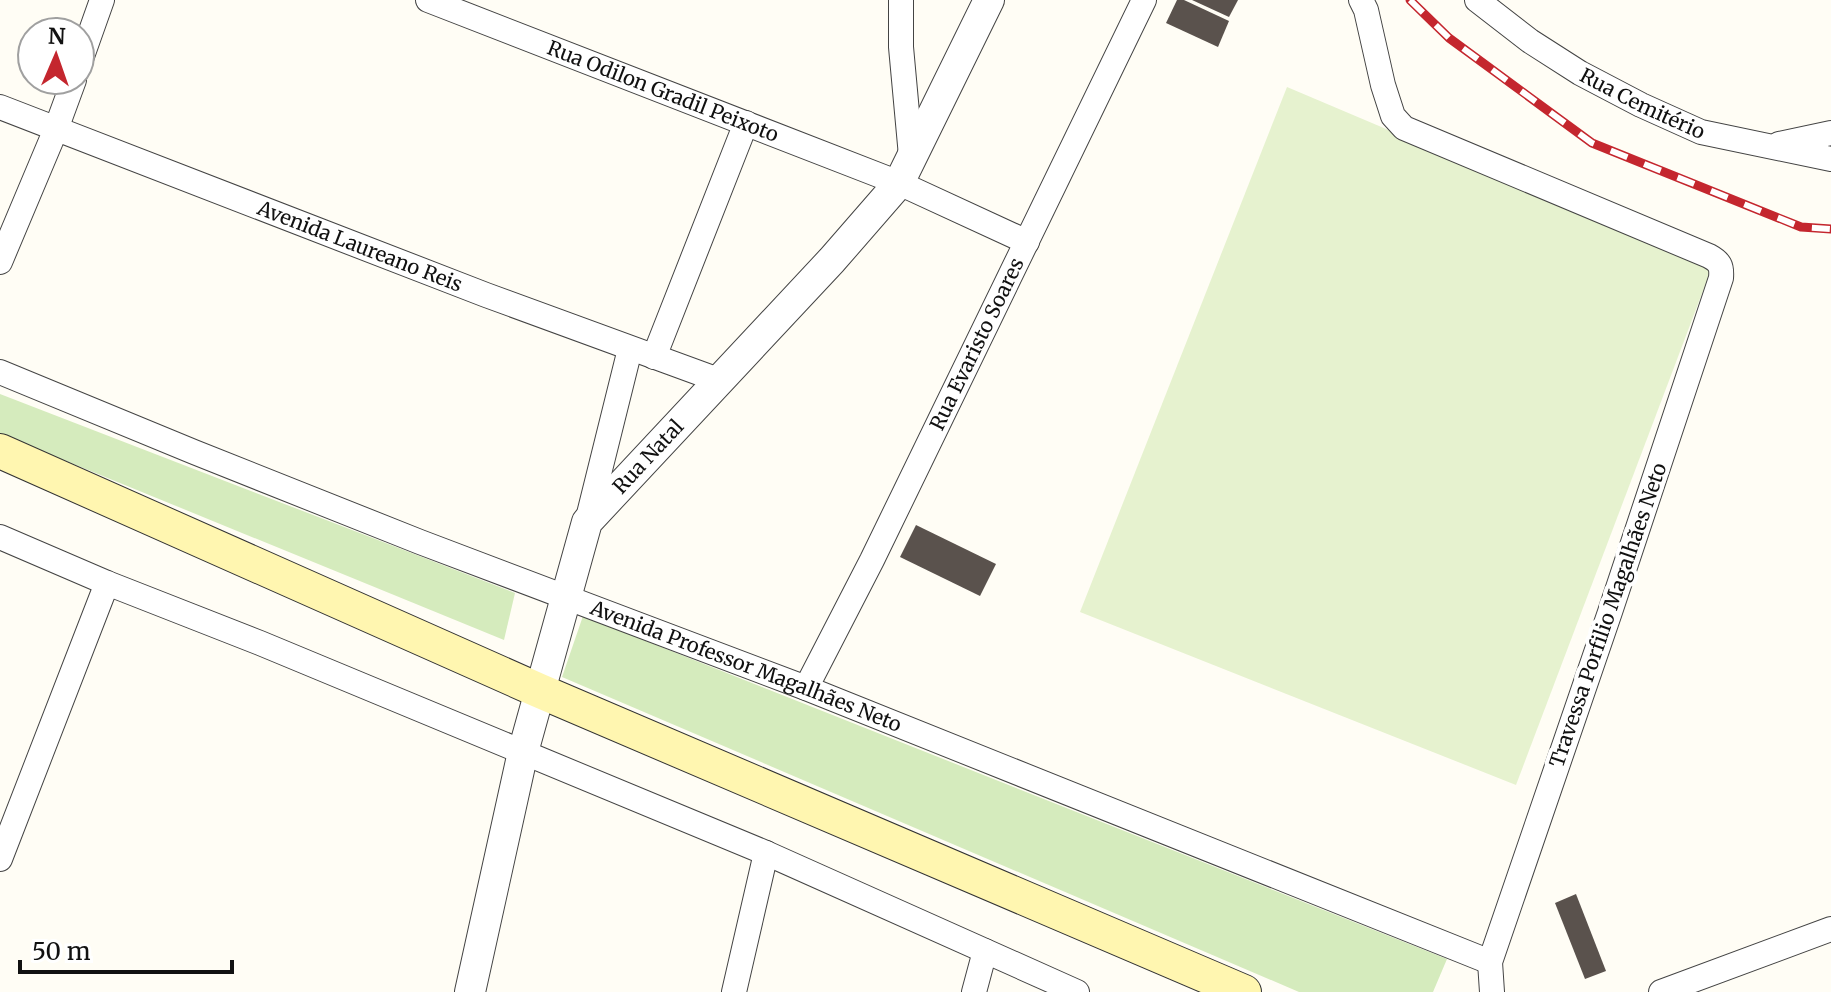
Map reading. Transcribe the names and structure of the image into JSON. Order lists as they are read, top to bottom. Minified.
{"streets":{"street":["Rua Odilon Gradil Peixoto","Rua Cemitério","Avenida Laureano Reis","Rua Evaristo Soares","Rua Natal","Travessa Porfilio Magalhães Neto","Avenida Professor Magalhães Neto"]},"crossings":[["Rua Odilon Gradil Peixoto","Rua Evaristo Soares"],["Rua Odilon Gradil Peixoto","Rua Natal"],["Avenida Laureano Reis","Rua Natal"],["Rua Evaristo Soares","Avenida Professor Magalhães Neto"],["Rua Natal","Avenida Professor Magalhães Neto"],["Travessa Porfilio Magalhães Neto","Avenida Professor Magalhães Neto"]],"scale_bar":"50 m","north":"top"}
